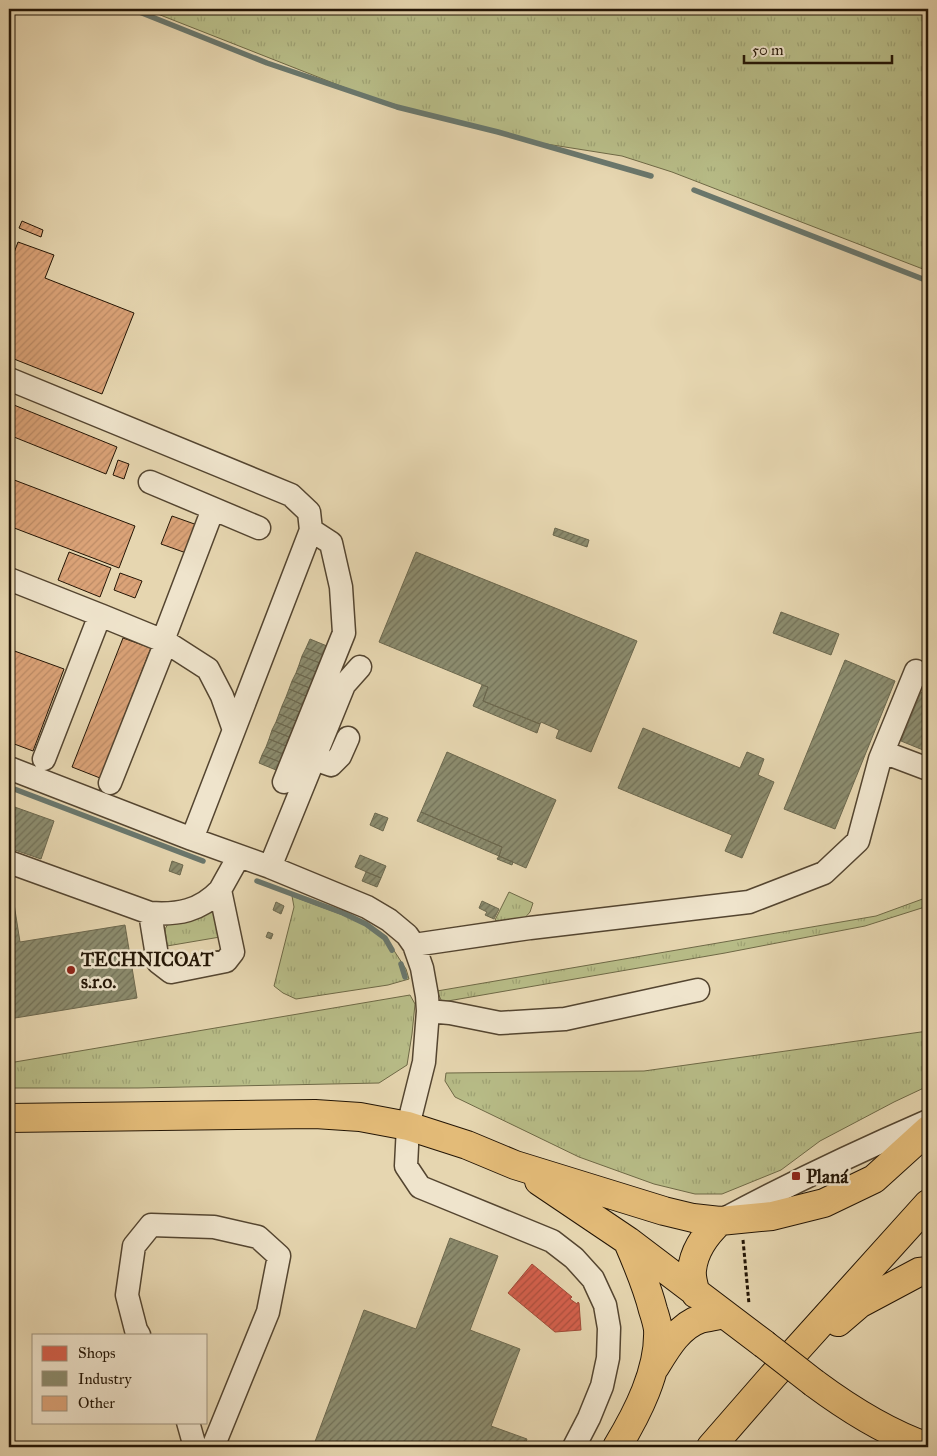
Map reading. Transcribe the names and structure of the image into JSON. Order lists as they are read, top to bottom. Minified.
{"places":{"other":["TECHNICOAT s.r.o."],"transit":["Planá"]},"legend":["Shops","Industry","Other"],"scale_bar":"50 m"}
